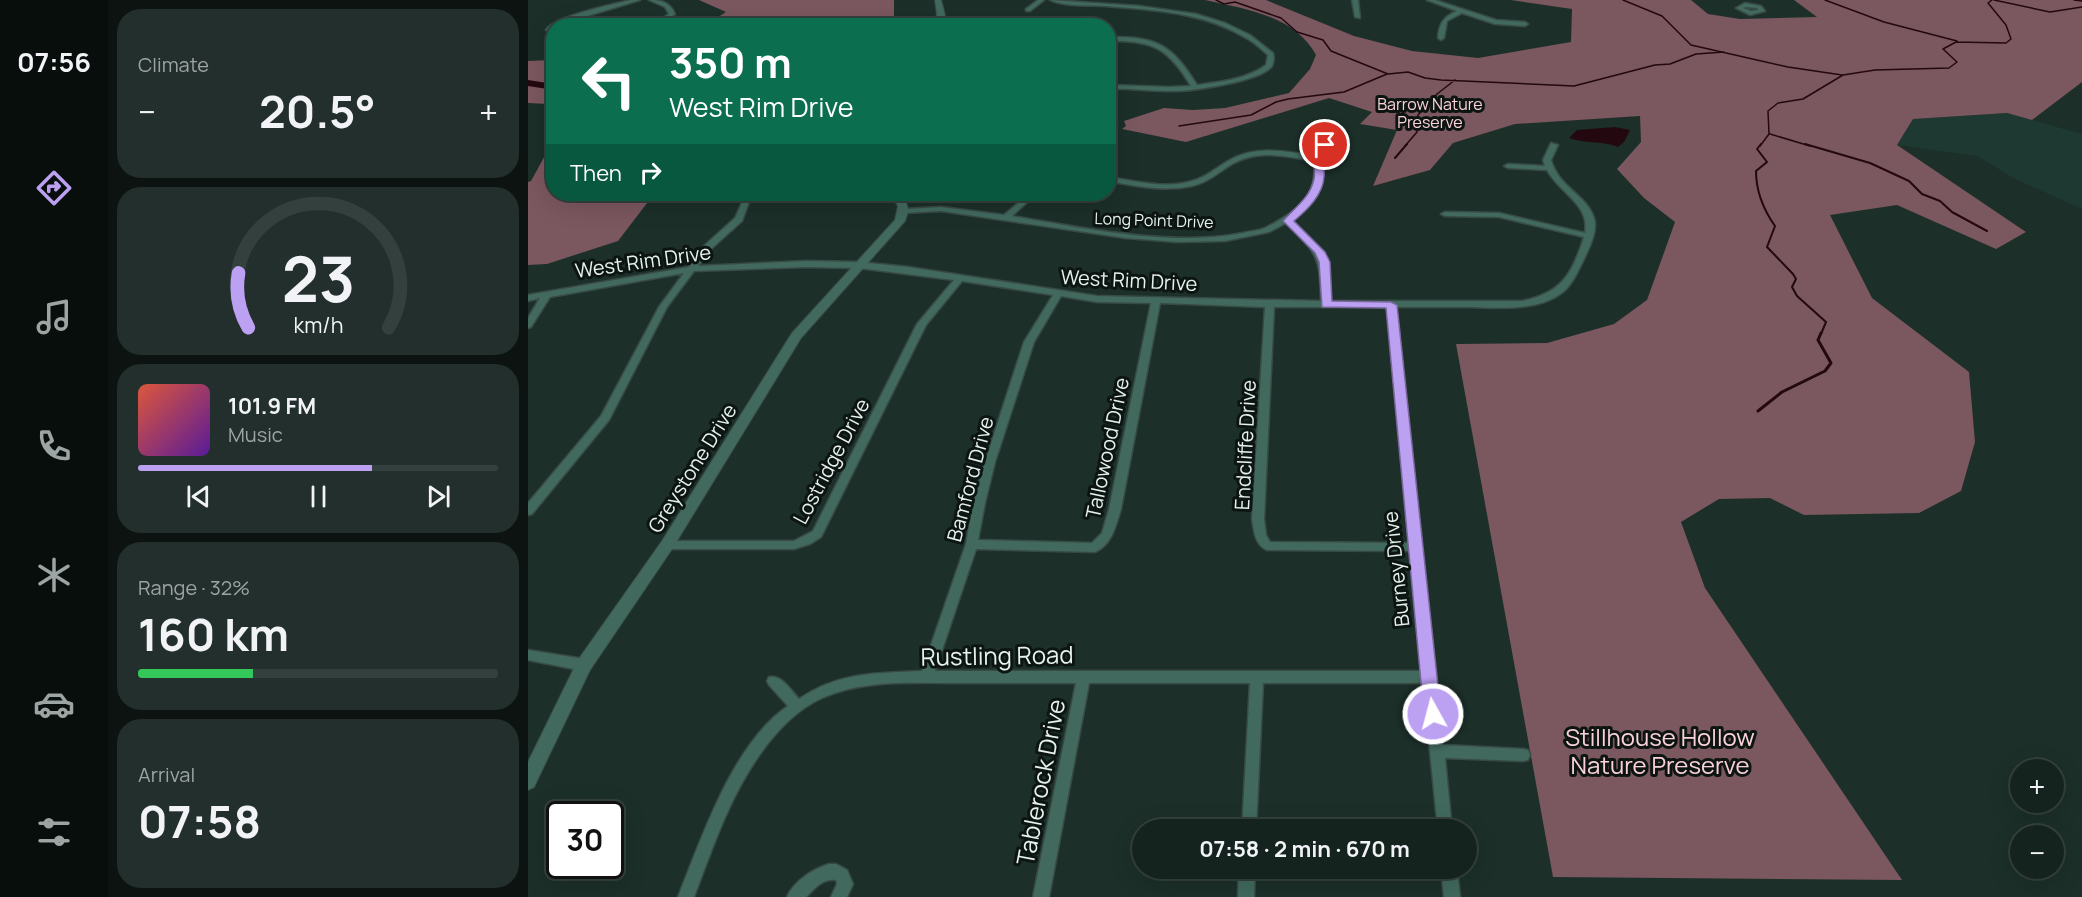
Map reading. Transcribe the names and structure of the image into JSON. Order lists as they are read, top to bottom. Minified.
{"streets":{"street":["Long Point Drive","West Rim Drive","Endcliffe Drive","Tallowood Drive","Lostridge Drive","Greystone Drive","Bamford Drive","Burney Drive","Rustling Road","Tablerock Drive"]},"crossings":[["Long Point Drive","Greystone Drive"],["West Rim Drive","Endcliffe Drive"],["West Rim Drive","Tallowood Drive"],["West Rim Drive","Lostridge Drive"],["West Rim Drive","Greystone Drive"],["West Rim Drive","Bamford Drive"],["West Rim Drive","Burney Drive"],["Endcliffe Drive","Burney Drive"],["Tallowood Drive","Bamford Drive"],["Lostridge Drive","Greystone Drive"],["Bamford Drive","Rustling Road"],["Burney Drive","Rustling Road"],["Rustling Road","Tablerock Drive"]],"parks":["Barrow Nature Preserve","Stillhouse Hollow Nature Preserve"],"page":{"tabs":"07:56","tile":["Climate",["Range · 32%","160 km"],["Arrival","07:58"]],"turn":["350 m","West Rim Drive"],"heat":["−","20.5°","+"],"then":"Then","song":["101.9 FM","Music"],"map_buttons":["+","−"],"limit":"30","trip":"07:58 · 2 min · 670 m","gauge":["23","km/h"]}}
